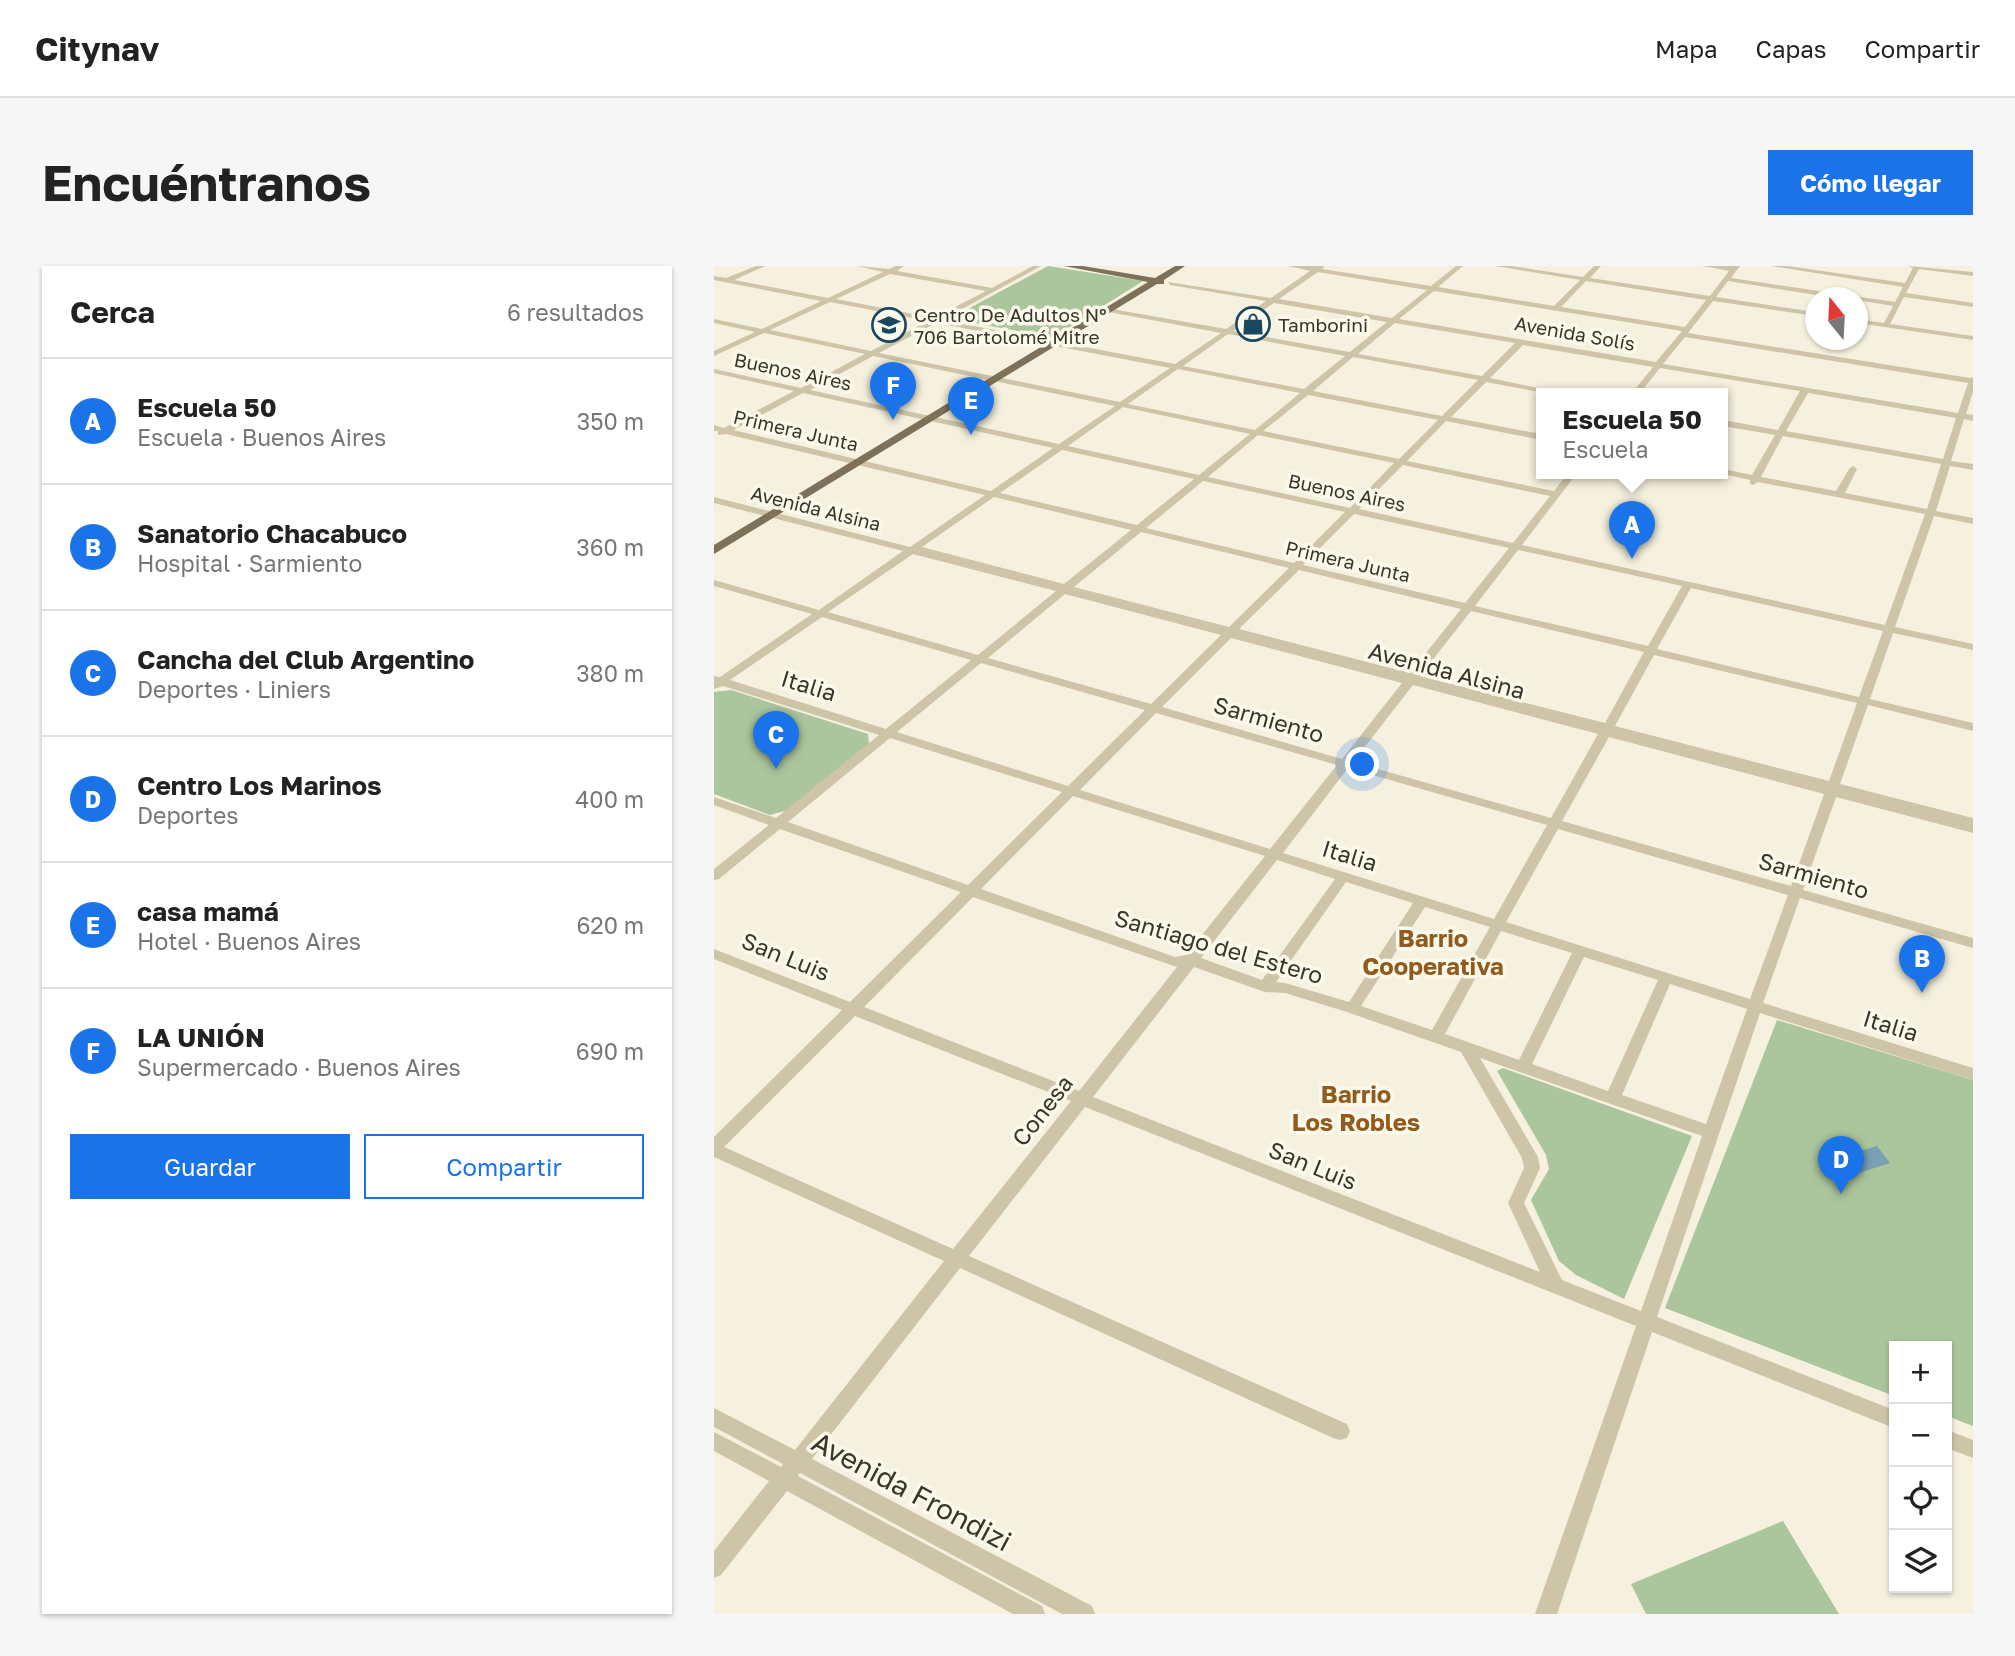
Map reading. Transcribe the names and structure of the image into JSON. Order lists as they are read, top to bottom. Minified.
{"streets":{"main road":["Avenida Solís"],"street":["Buenos Aires","Primera Junta","Avenida Alsina","Italia","Sarmiento","Santiago del Estero","San Luis","Conesa","Avenida Frondizi"]},"crossings":[["Buenos Aires","Conesa"],["Primera Junta","Conesa"],["Avenida Alsina","Conesa"],["Italia","Conesa"],["Sarmiento","Conesa"],["Santiago del Estero","Conesa"],["San Luis","Conesa"],["Conesa","Avenida Frondizi"]],"districts":["Barrio Cooperativa","Barrio Los Robles"],"places":{"shop":["Tamborini"],"school or university":["Centro De Adultos Nº 706 Bartolomé Mitre"]},"north":"top","page":{"header":"Citynav","nav":["Mapa","Capas","Compartir"],"buttons":["Cómo llegar",["Guardar","Compartir"]],"title":"Encuéntranos","heading":["Cerca","6 resultados"],"list":[{"mark":"A","name":"Escuela 50","note":"Escuela · Buenos Aires","value":"350 m"},{"mark":"B","name":"Sanatorio Chacabuco","note":"Hospital · Sarmiento","value":"360 m"},{"mark":"C","name":"Cancha del Club Argentino","note":"Deportes · Liniers","value":"380 m"},{"mark":"D","name":"Centro Los Marinos","note":"Deportes","value":"400 m"},{"mark":"E","name":"casa mamá","note":"Hotel · Buenos Aires","value":"620 m"},{"mark":"F","name":"LA UNIÓN","note":"Supermercado · Buenos Aires","value":"690 m"}],"pins":["F","E","A","C","B","D"],"popup":["Escuela 50","Escuela"],"map_buttons":["+","−"]}}
